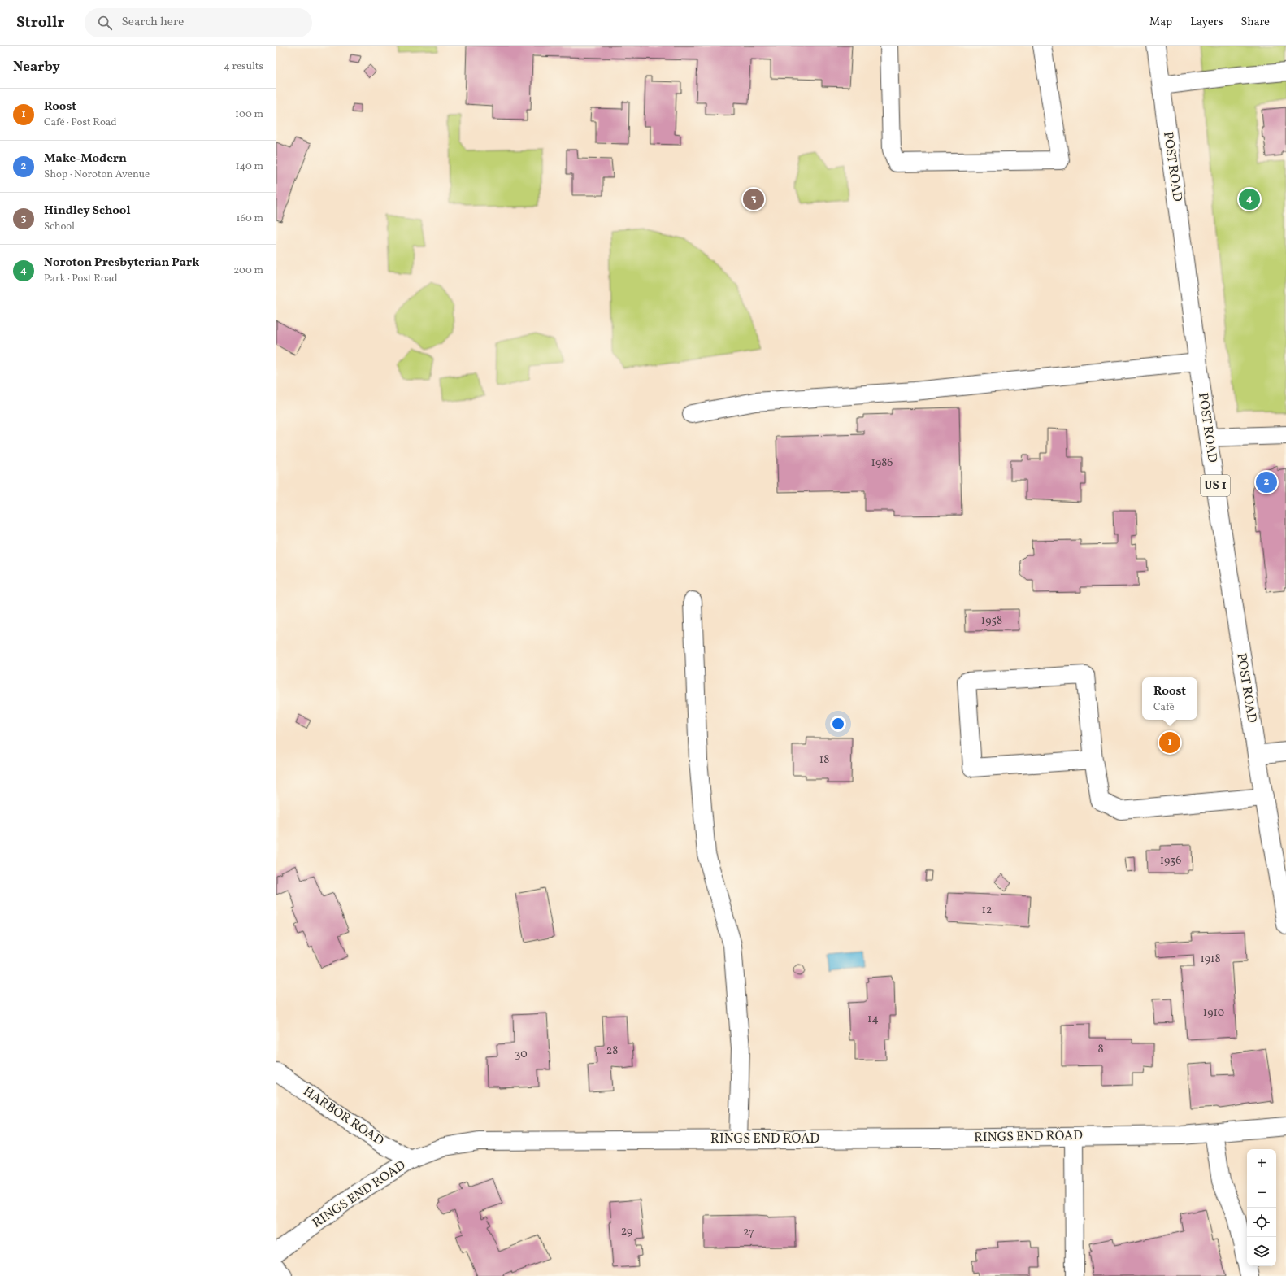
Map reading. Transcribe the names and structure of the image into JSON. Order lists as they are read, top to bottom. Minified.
{"streets":{"street":["POST ROAD","US 1","HARBOR ROAD","RINGS END ROAD"]},"crossings":[["HARBOR ROAD","RINGS END ROAD"]],"house_numbers":["1986","1958","18","1936","12","1918","1910","14","8","28","30","29","27"],"page":{"header":"Strollr","search":"Search here","nav":["Map","Layers","Share"],"heading":["Nearby","4 results"],"list":[{"mark":"1","name":"Roost","note":"Café · Post Road","value":"100 m"},{"mark":"2","name":"Make-Modern","note":"Shop · Noroton Avenue","value":"140 m"},{"mark":"3","name":"Hindley School","note":"School","value":"160 m"},{"mark":"4","name":"Noroton Presbyterian Park","note":"Park · Post Road","value":"200 m"}],"pins":["3","4","2","1"],"popup":["Roost","Café"],"map_buttons":["+","−"]}}
